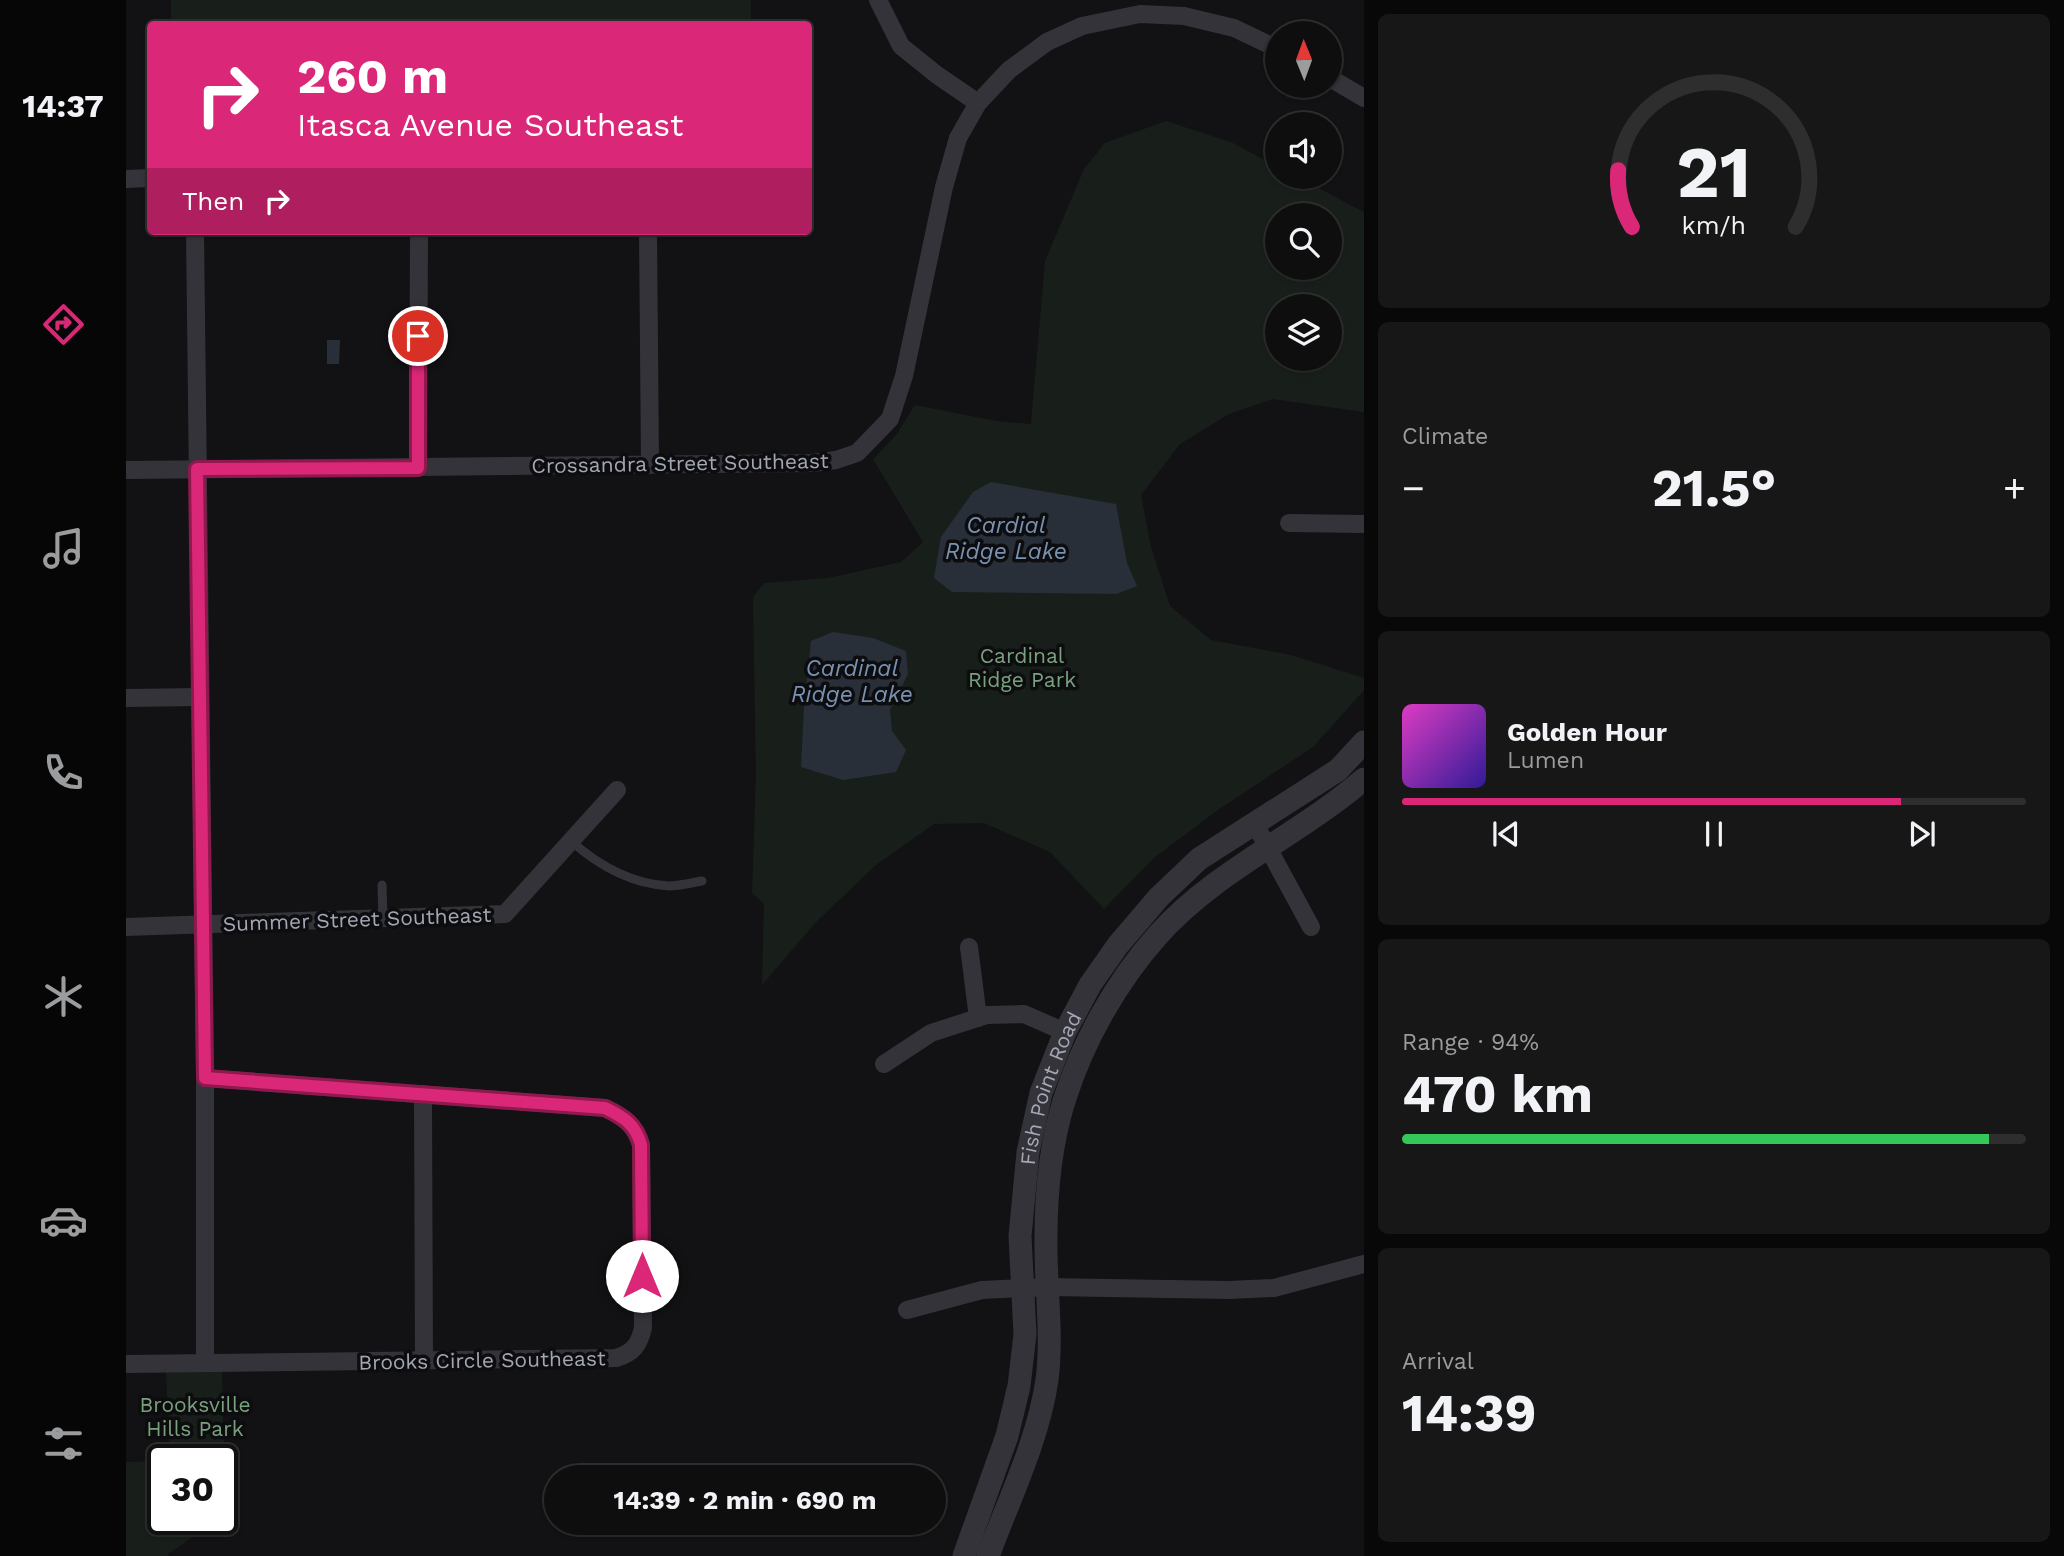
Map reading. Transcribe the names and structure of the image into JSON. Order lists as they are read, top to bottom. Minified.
{"streets":{"street":["Crossandra Street Southeast","Summer Street Southeast","Fish Point Road","Brooks Circle Southeast"]},"water":["Cardial Ridge Lake","Cardinal Ridge Lake"],"parks":["Cardinal Ridge Park","Brooksville Hills Park"],"north":"top","page":{"tabs":"14:37","turn":["260 m","Itasca Avenue Southeast"],"then":"Then","tile":["Climate",["Range · 94%","470 km"],["Arrival","14:39"]],"heat":["−","21.5°","+"],"song":["Golden Hour","Lumen"],"limit":"30","trip":"14:39 · 2 min · 690 m","gauge":["21","km/h"]}}
